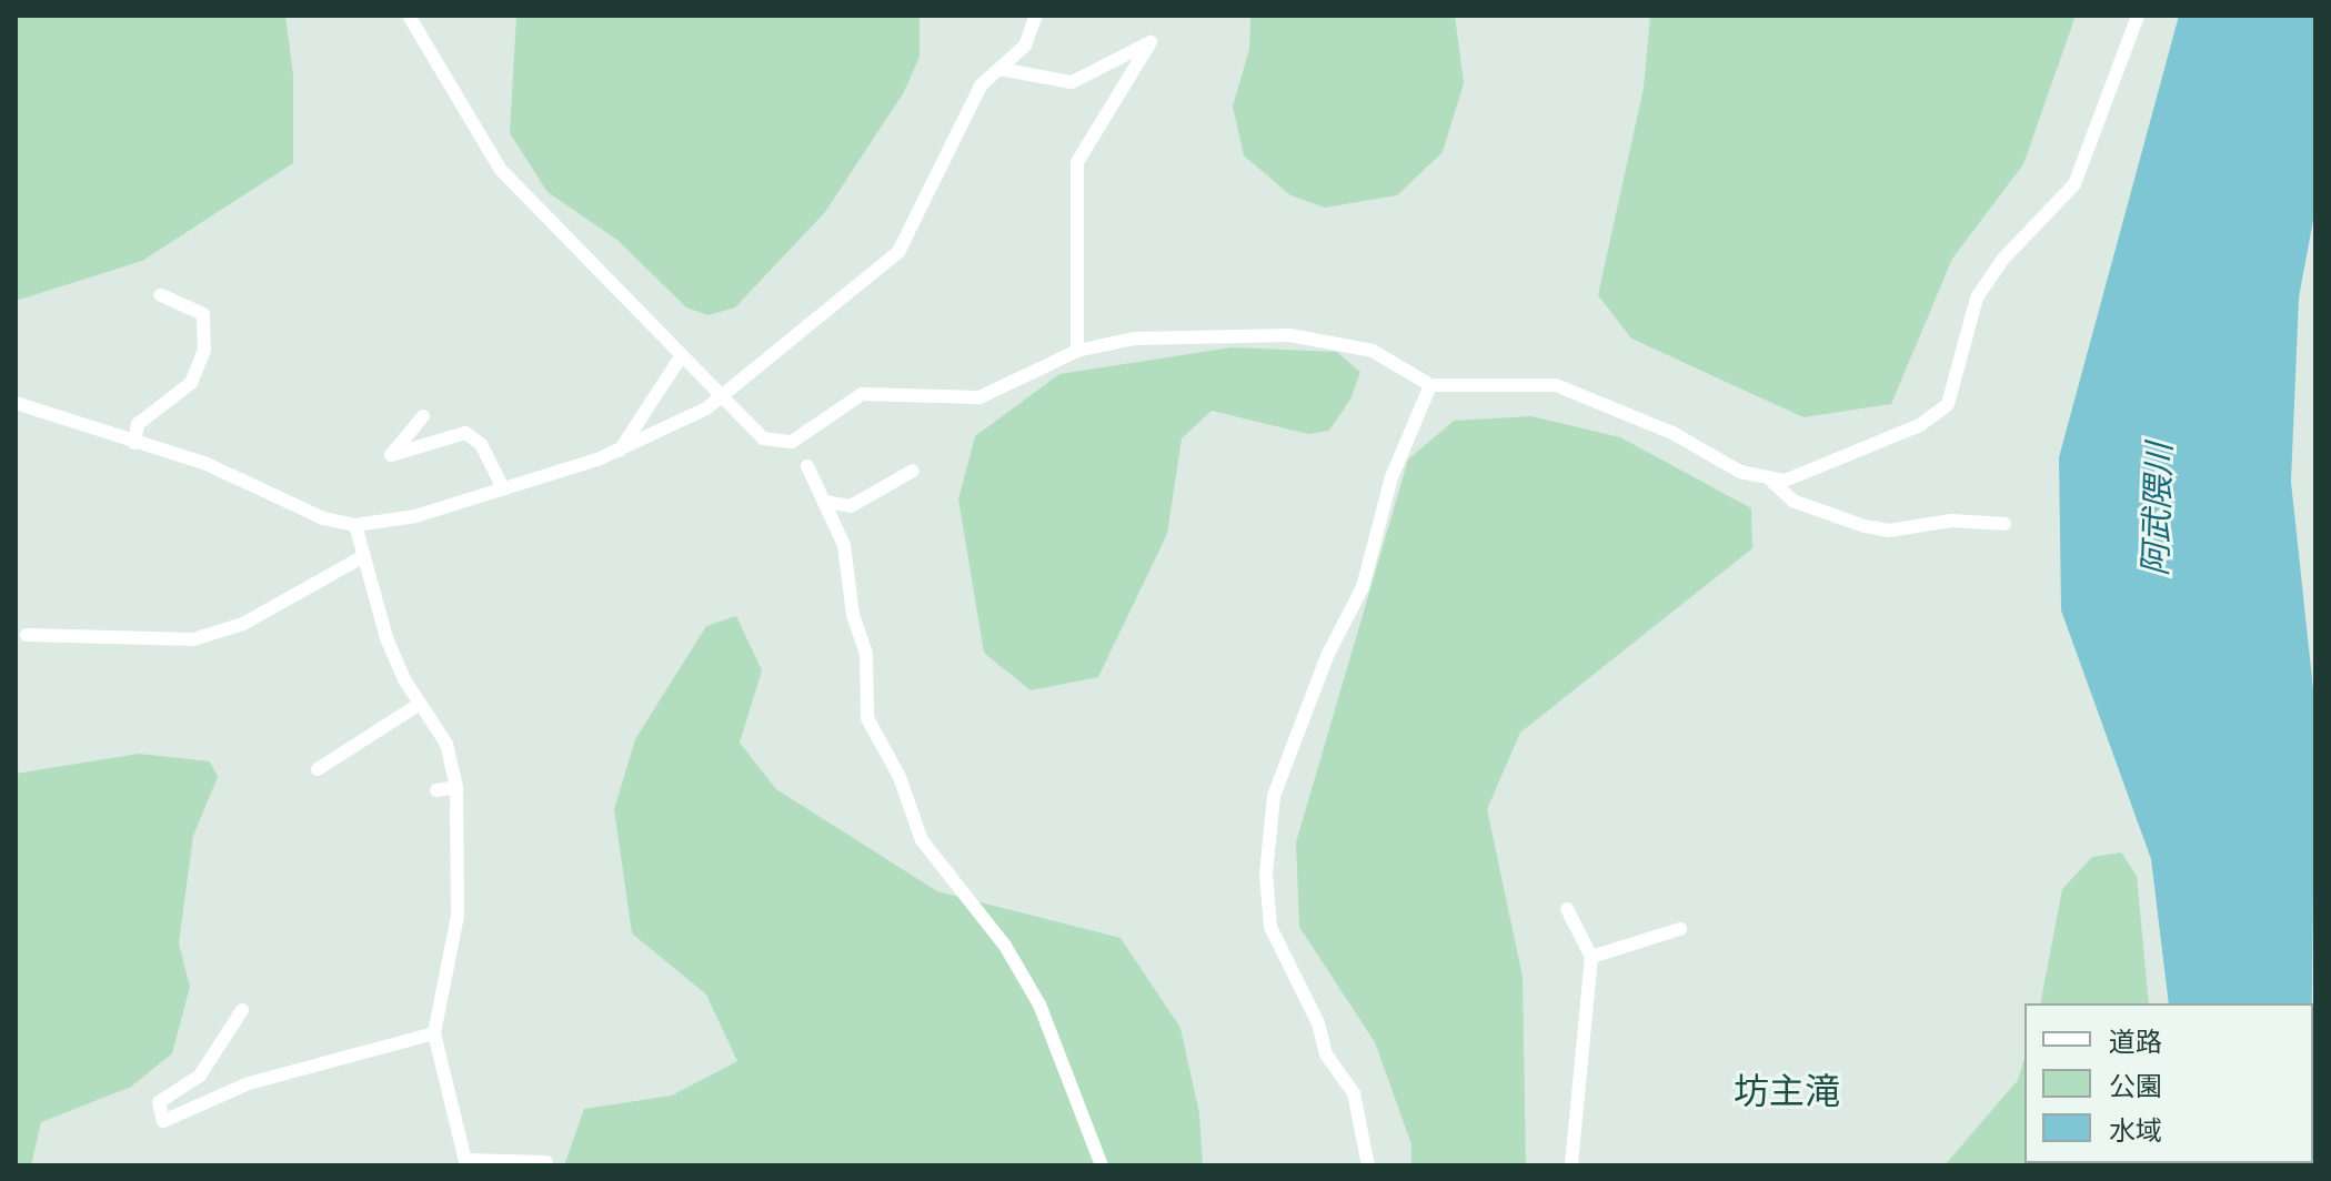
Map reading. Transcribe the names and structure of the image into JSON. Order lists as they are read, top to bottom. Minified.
{"districts":["坊主滝"],"water":["阿武隈川"],"legend":["道路","公園","水域"]}
